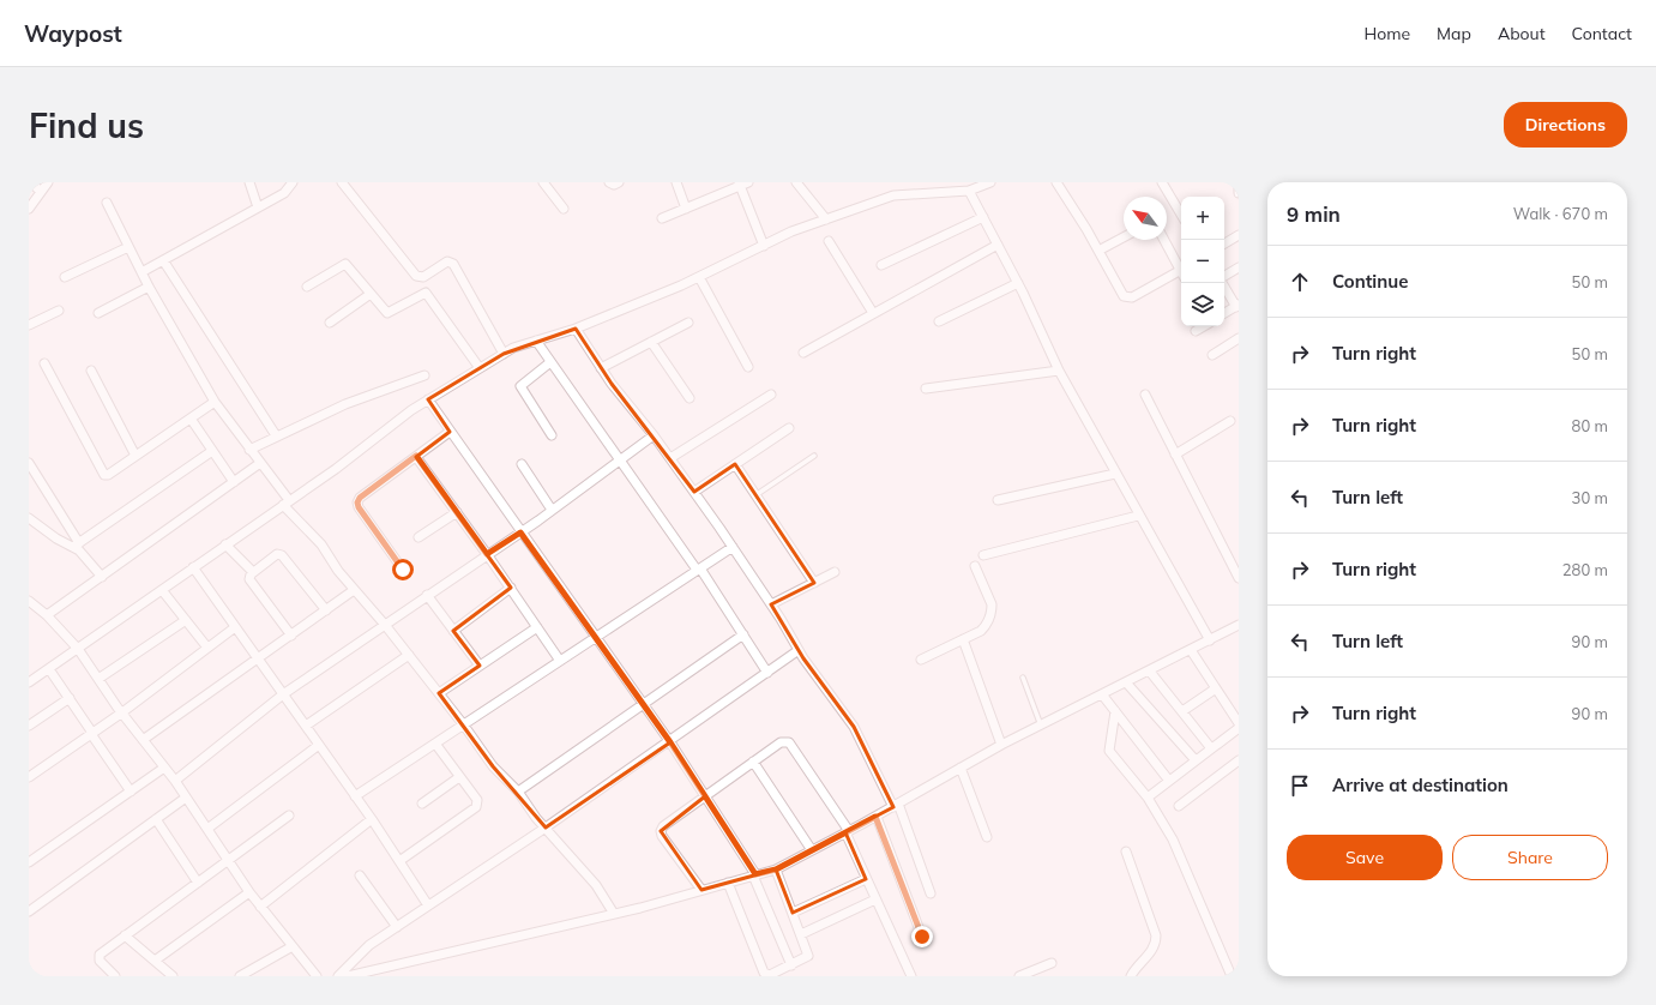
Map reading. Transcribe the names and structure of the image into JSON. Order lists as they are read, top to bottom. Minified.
{"north":"top left","page":{"header":"Waypost","nav":["Home","Map","About","Contact"],"buttons":["Directions",["Save","Share"]],"title":"Find us","heading":["9 min","Walk · 670 m"],"map_buttons":["+","−"],"list":[["Continue","50 m"],["Turn right","50 m"],["Turn right","80 m"],["Turn left","30 m"],["Turn right","280 m"],["Turn left","90 m"],["Turn right","90 m"],"Arrive at destination"]}}
